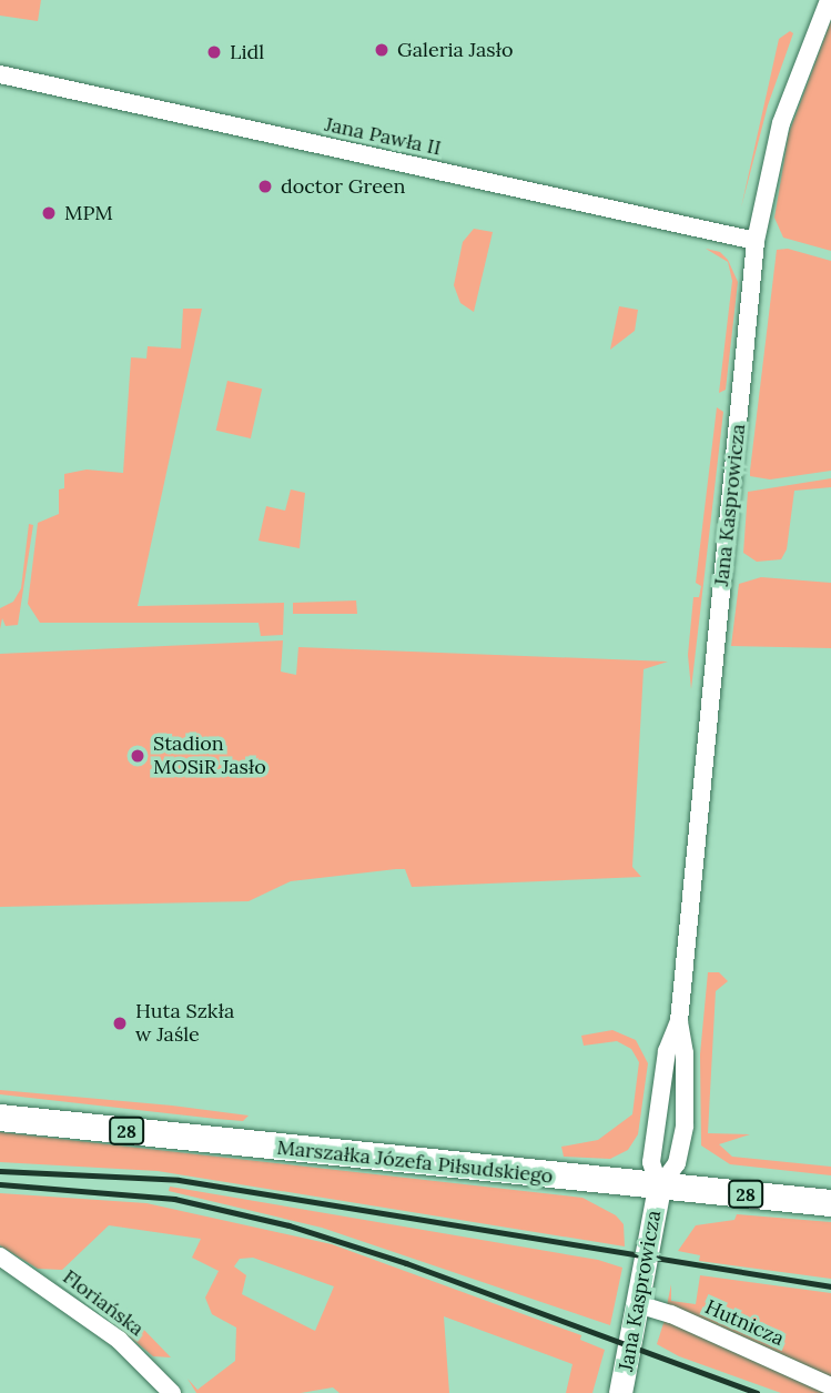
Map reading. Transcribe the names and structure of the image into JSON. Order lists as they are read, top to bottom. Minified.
{"streets":{"main road":["Jana Kasprowicza","28","Marszałka Józefa Piłsudskiego"],"street":["Jana Pawła II","Floriańska","Hutnicza"]},"crossings":[["Jana Pawła II","Jana Kasprowicza"],["Jana Kasprowicza","Marszałka Józefa Piłsudskiego"],["Jana Kasprowicza","Hutnicza"]],"places":["Galeria Jasło","Lidl","doctor Green","MPM","Stadion MOSiR Jasło","Huta Szkła w Jaśle"]}
